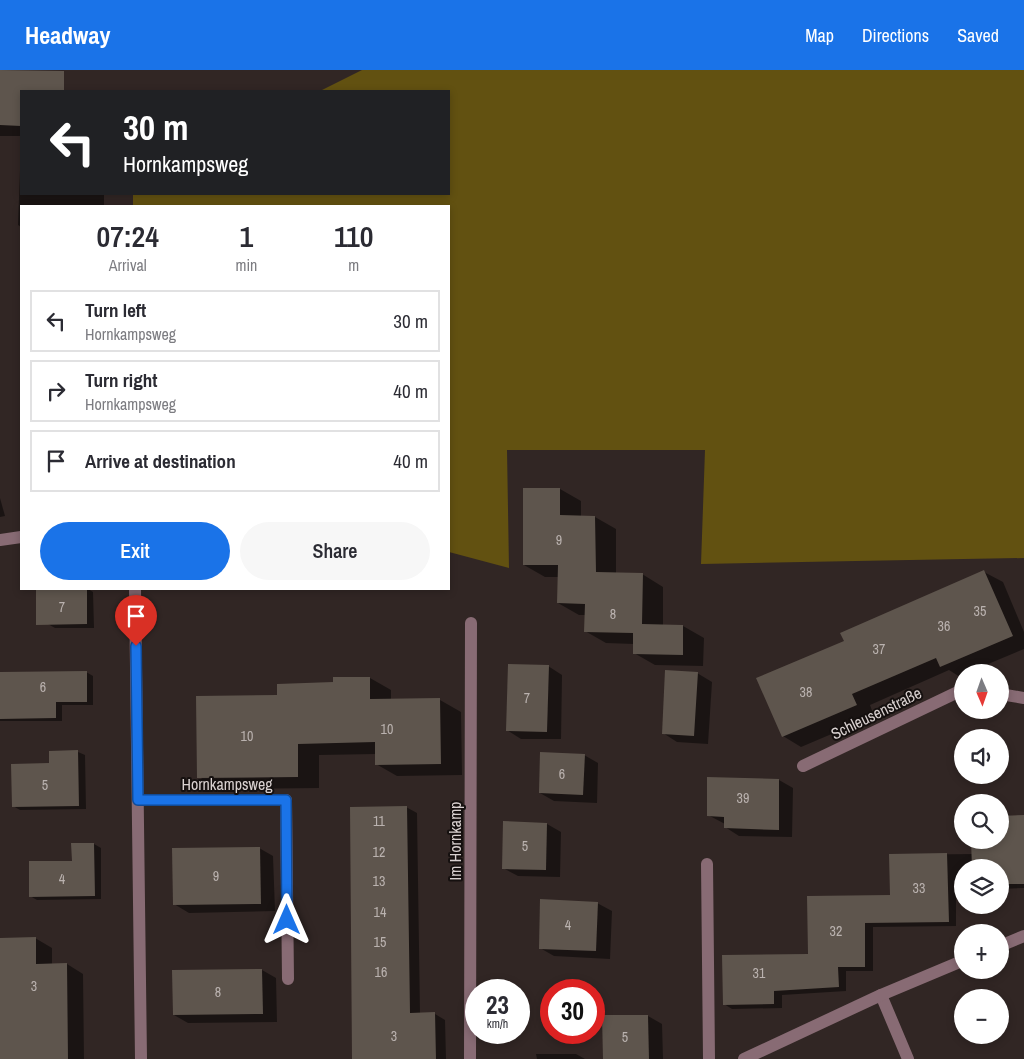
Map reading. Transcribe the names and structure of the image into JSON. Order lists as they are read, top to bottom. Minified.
{"streets":{"street":["Schleusenstraße","Hornkampsweg","Im Hornkamp"]},"house_numbers":["9","7","35","8","36","37","6","38","7","10","10","6","5","39","11","5","12","9","4","13","33","14","4","32","15","16","31","3","8","3","5"],"north":"bottom","page":{"header":"Headway","nav":["Map","Directions","Saved"],"turn":["30 m","Hornkampsweg"],"eta":["07:24","Arrival","1","min","110","m"],"list":[{"name":"Turn left","note":"Hornkampsweg","value":"30 m"},{"name":"Turn right","note":"Hornkampsweg","value":"40 m"},{"name":"Arrive at destination","value":"40 m"}],"buttons":["Exit","Share"],"map_buttons":["+","−"],"speed":"23 km/h","limit":"30"}}
